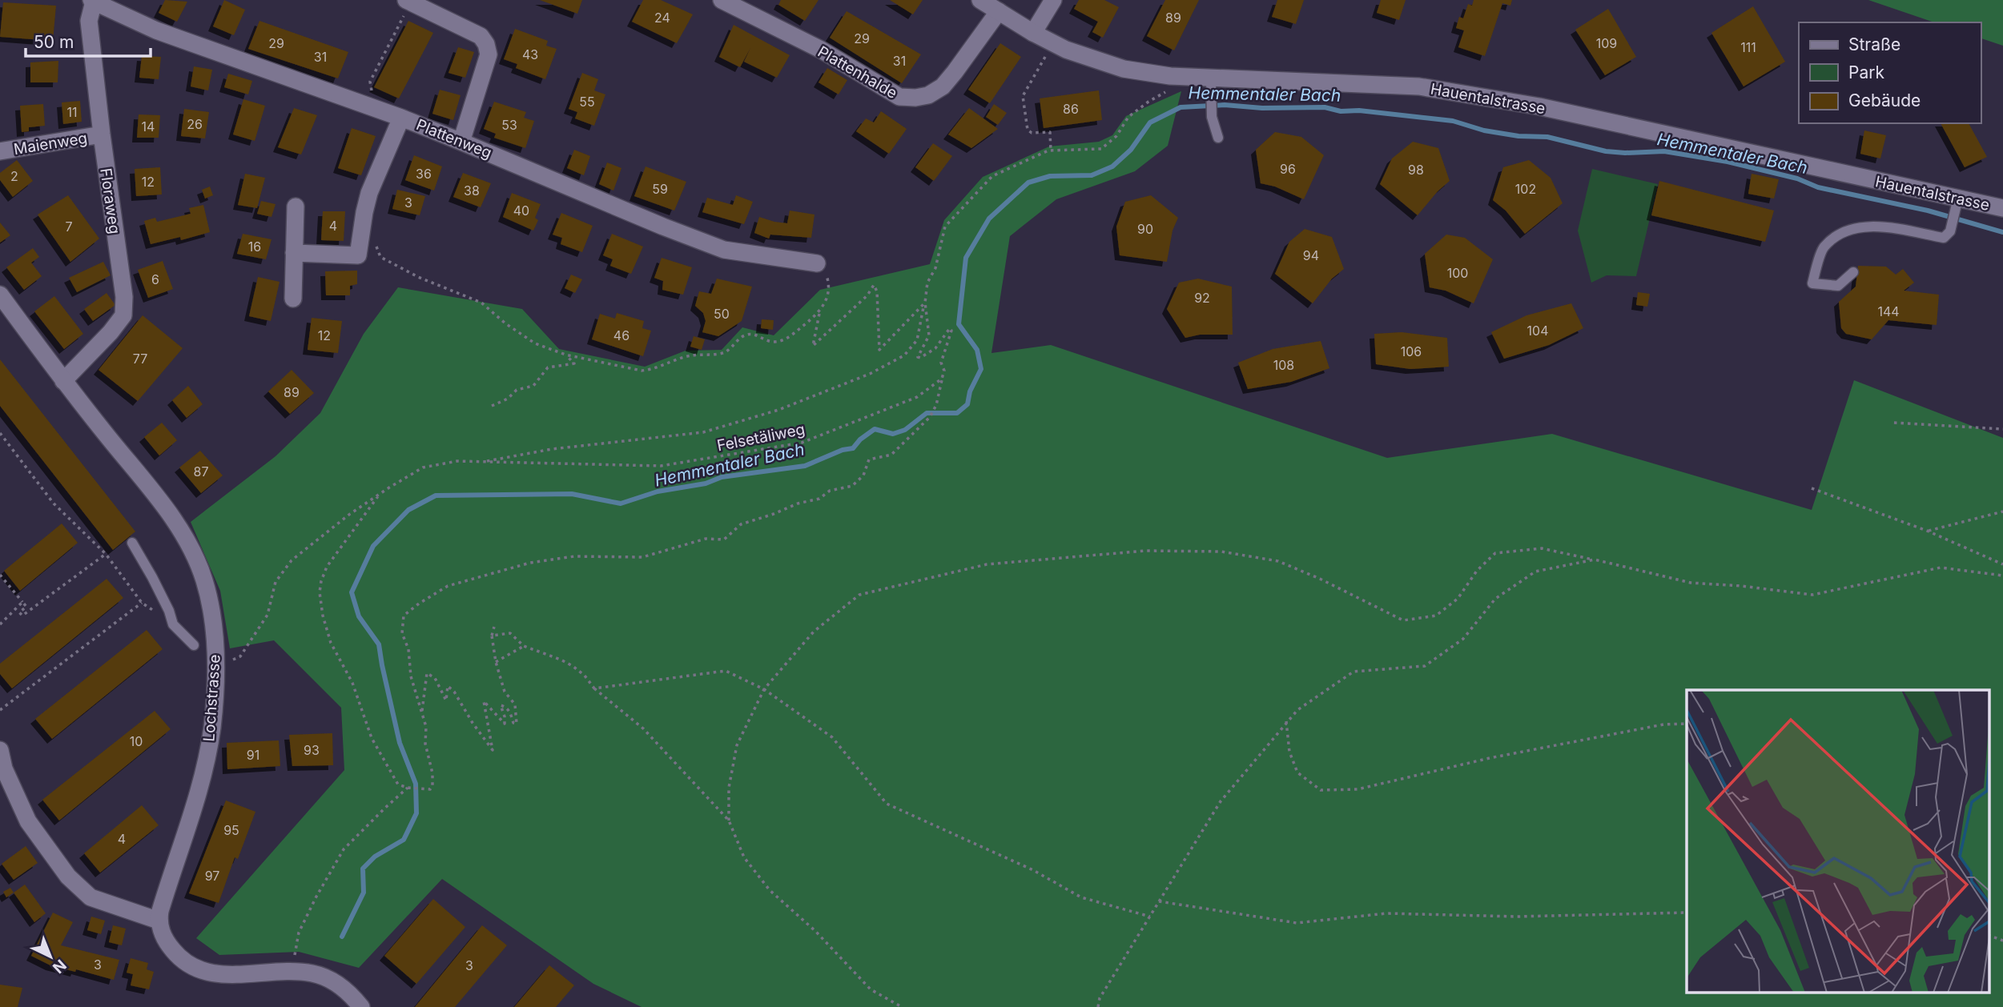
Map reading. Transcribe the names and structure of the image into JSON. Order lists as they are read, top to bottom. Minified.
{"streets":{"street":["Plattenhalde","Hauentalstrasse","Plattenweg","Maienweg","Floraweg","Lochstrasse"],"path":["Felsetäliweg"]},"crossings":[["Plattenhalde","Hauentalstrasse"],["Plattenweg","Floraweg"],["Maienweg","Floraweg"],["Floraweg","Lochstrasse"],["Felsetäliweg","Lochstrasse"]],"water":["Hemmentaler Bach"],"house_numbers":["24","89","29","29","109","111","43","31","31","55","86","11","26","53","14","96","98","36","2","12","59","102","38","3","40","4","7","90","16","94","100","6","92","144","50","104","12","46","106","77","108","89","87","10","93","91","95","4","97","3","3"],"legend":["Straße","Park","Gebäude"],"scale_bar":"50 m","north":"bottom right"}
